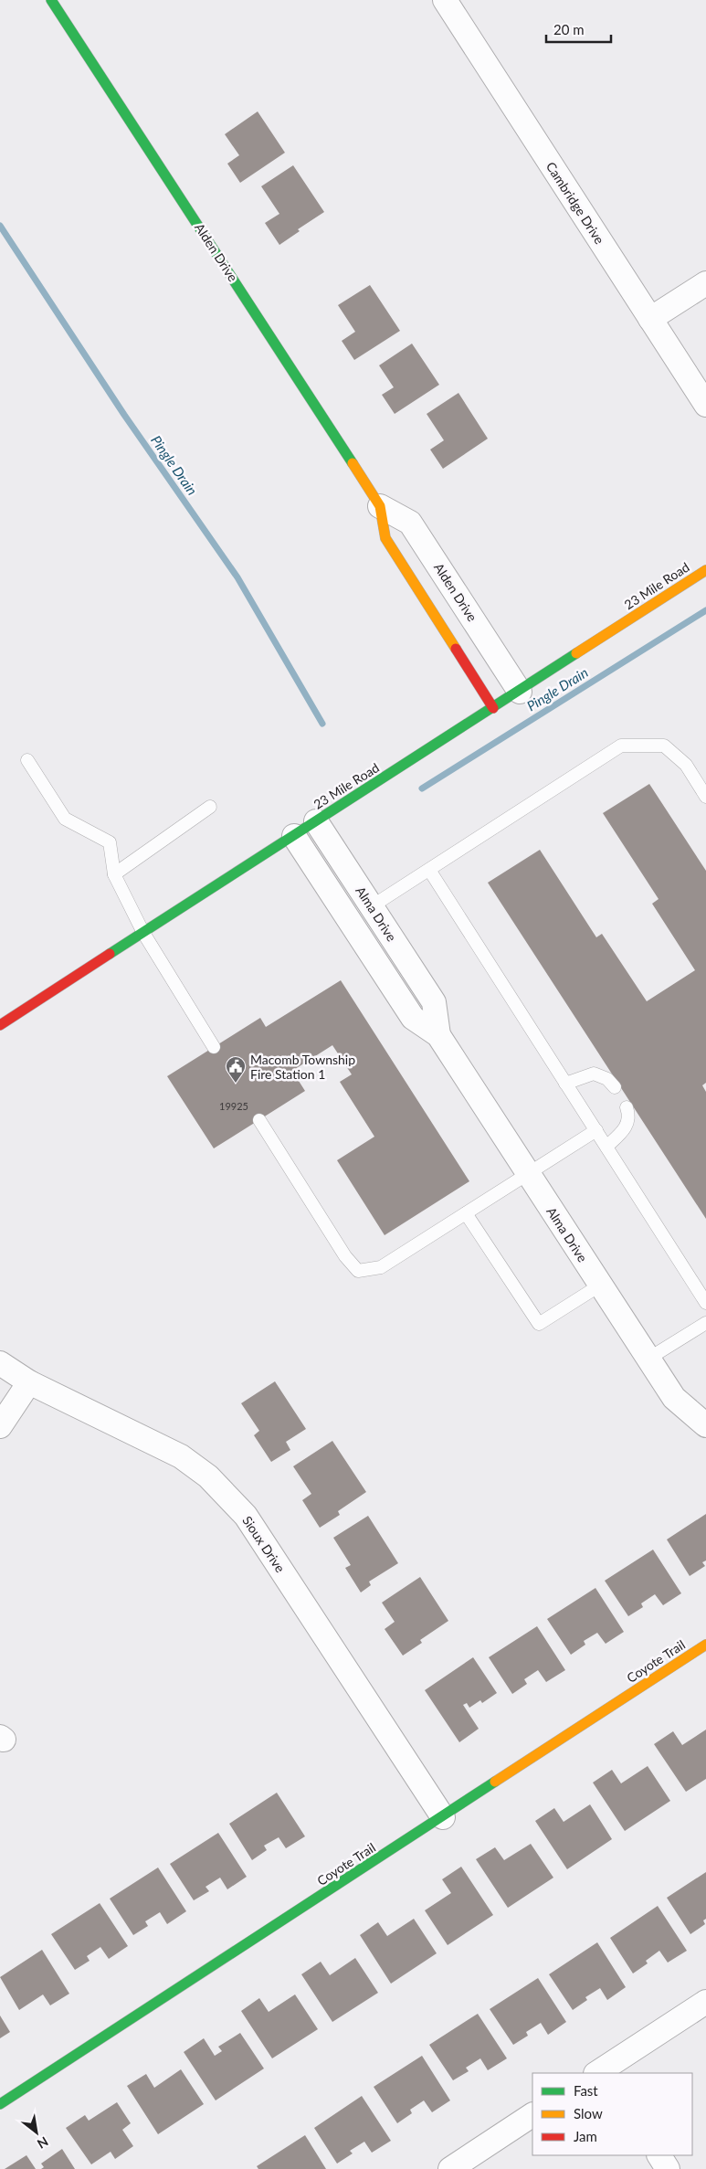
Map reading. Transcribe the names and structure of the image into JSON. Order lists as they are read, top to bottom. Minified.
{"streets":{"street":["Cambridge Drive","Alden Drive","23 Mile Road","Alma Drive","Sioux Drive","Coyote Trail"]},"crossings":[["Alden Drive","23 Mile Road"],["23 Mile Road","Alma Drive"],["Sioux Drive","Coyote Trail"]],"water":["Pingle Drain"],"places":{"public building":["Macomb Township Fire Station 1"]},"house_numbers":["19925"],"legend":["Fast","Slow","Jam"],"scale_bar":"20 m","north":"bottom right"}
